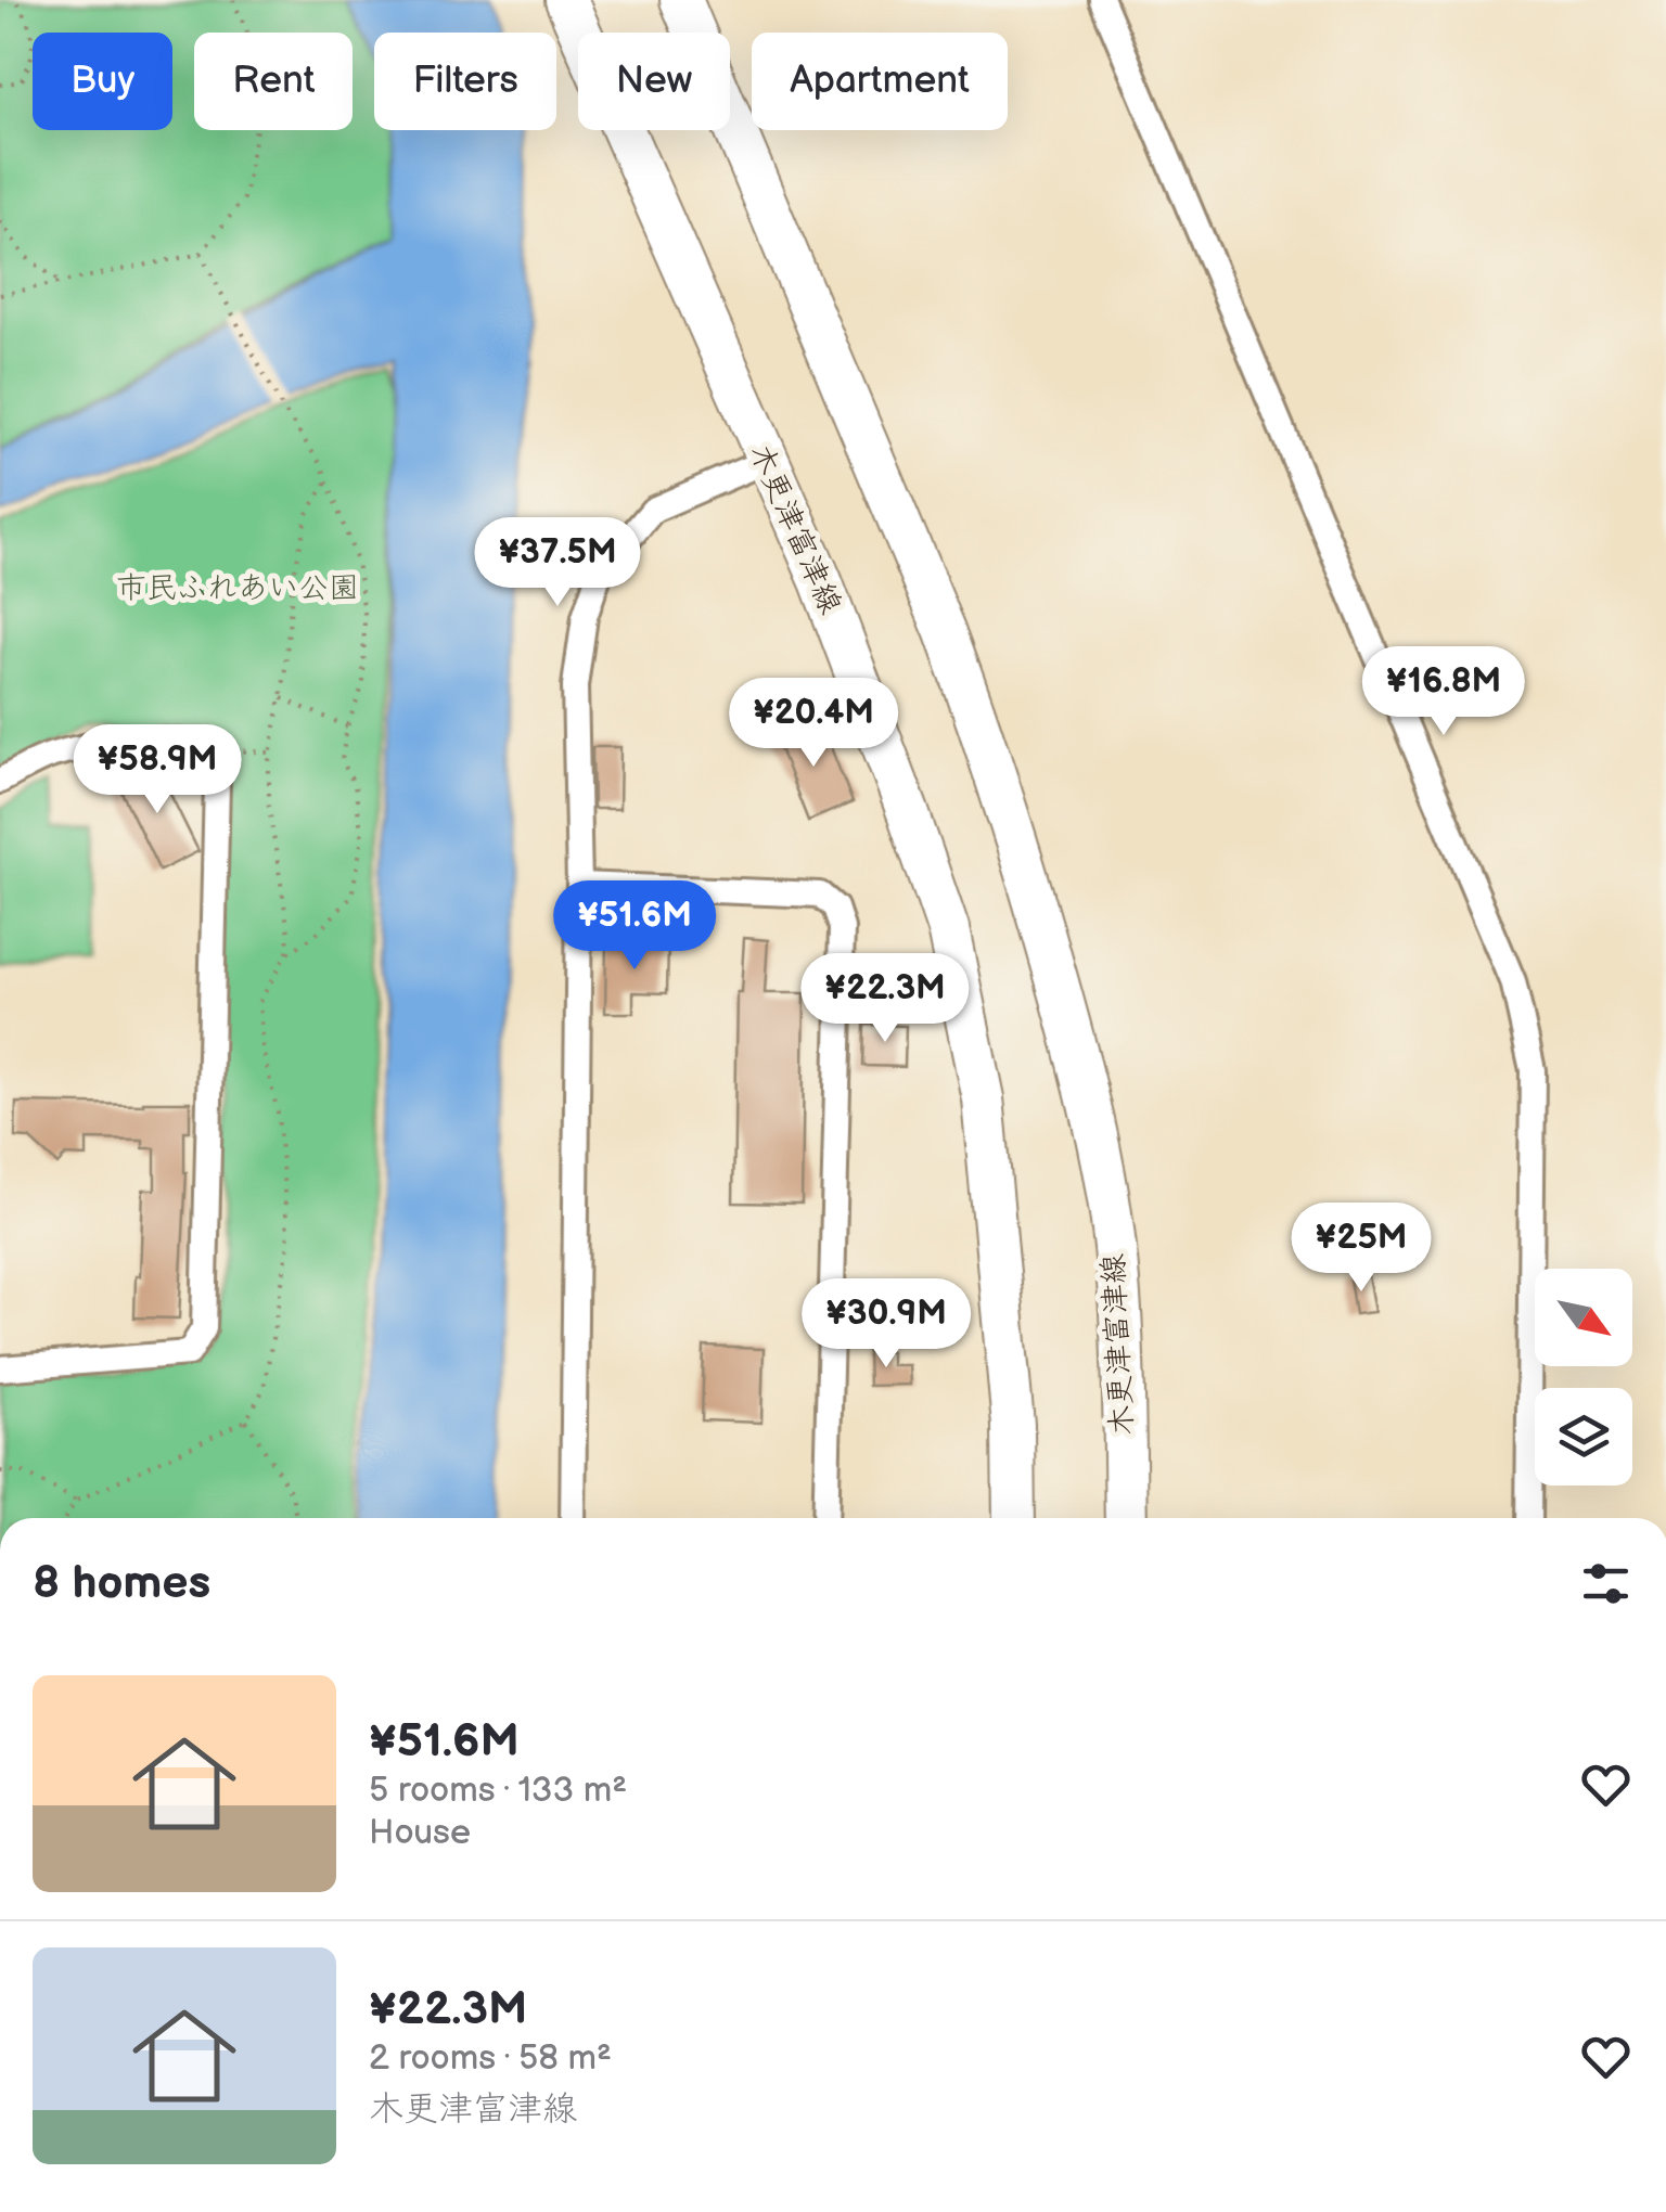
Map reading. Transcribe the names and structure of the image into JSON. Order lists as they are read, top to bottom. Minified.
{"streets":{"main road":["木更津富津線"]},"parks":["市民ふれあい公園"],"north":"bottom right","page":{"chip":["Buy","Rent","Filters","New","Apartment"],"price":["¥37.5M","¥16.8M","¥20.4M","¥58.9M","¥51.6M","¥22.3M","¥25M","¥30.9M"],"heading":"8 homes","list":[{"name":"¥51.6M","note":"5 rooms · 133 m² · House"},{"name":"¥22.3M","note":"2 rooms · 58 m² · 木更津富津線"}]}}
